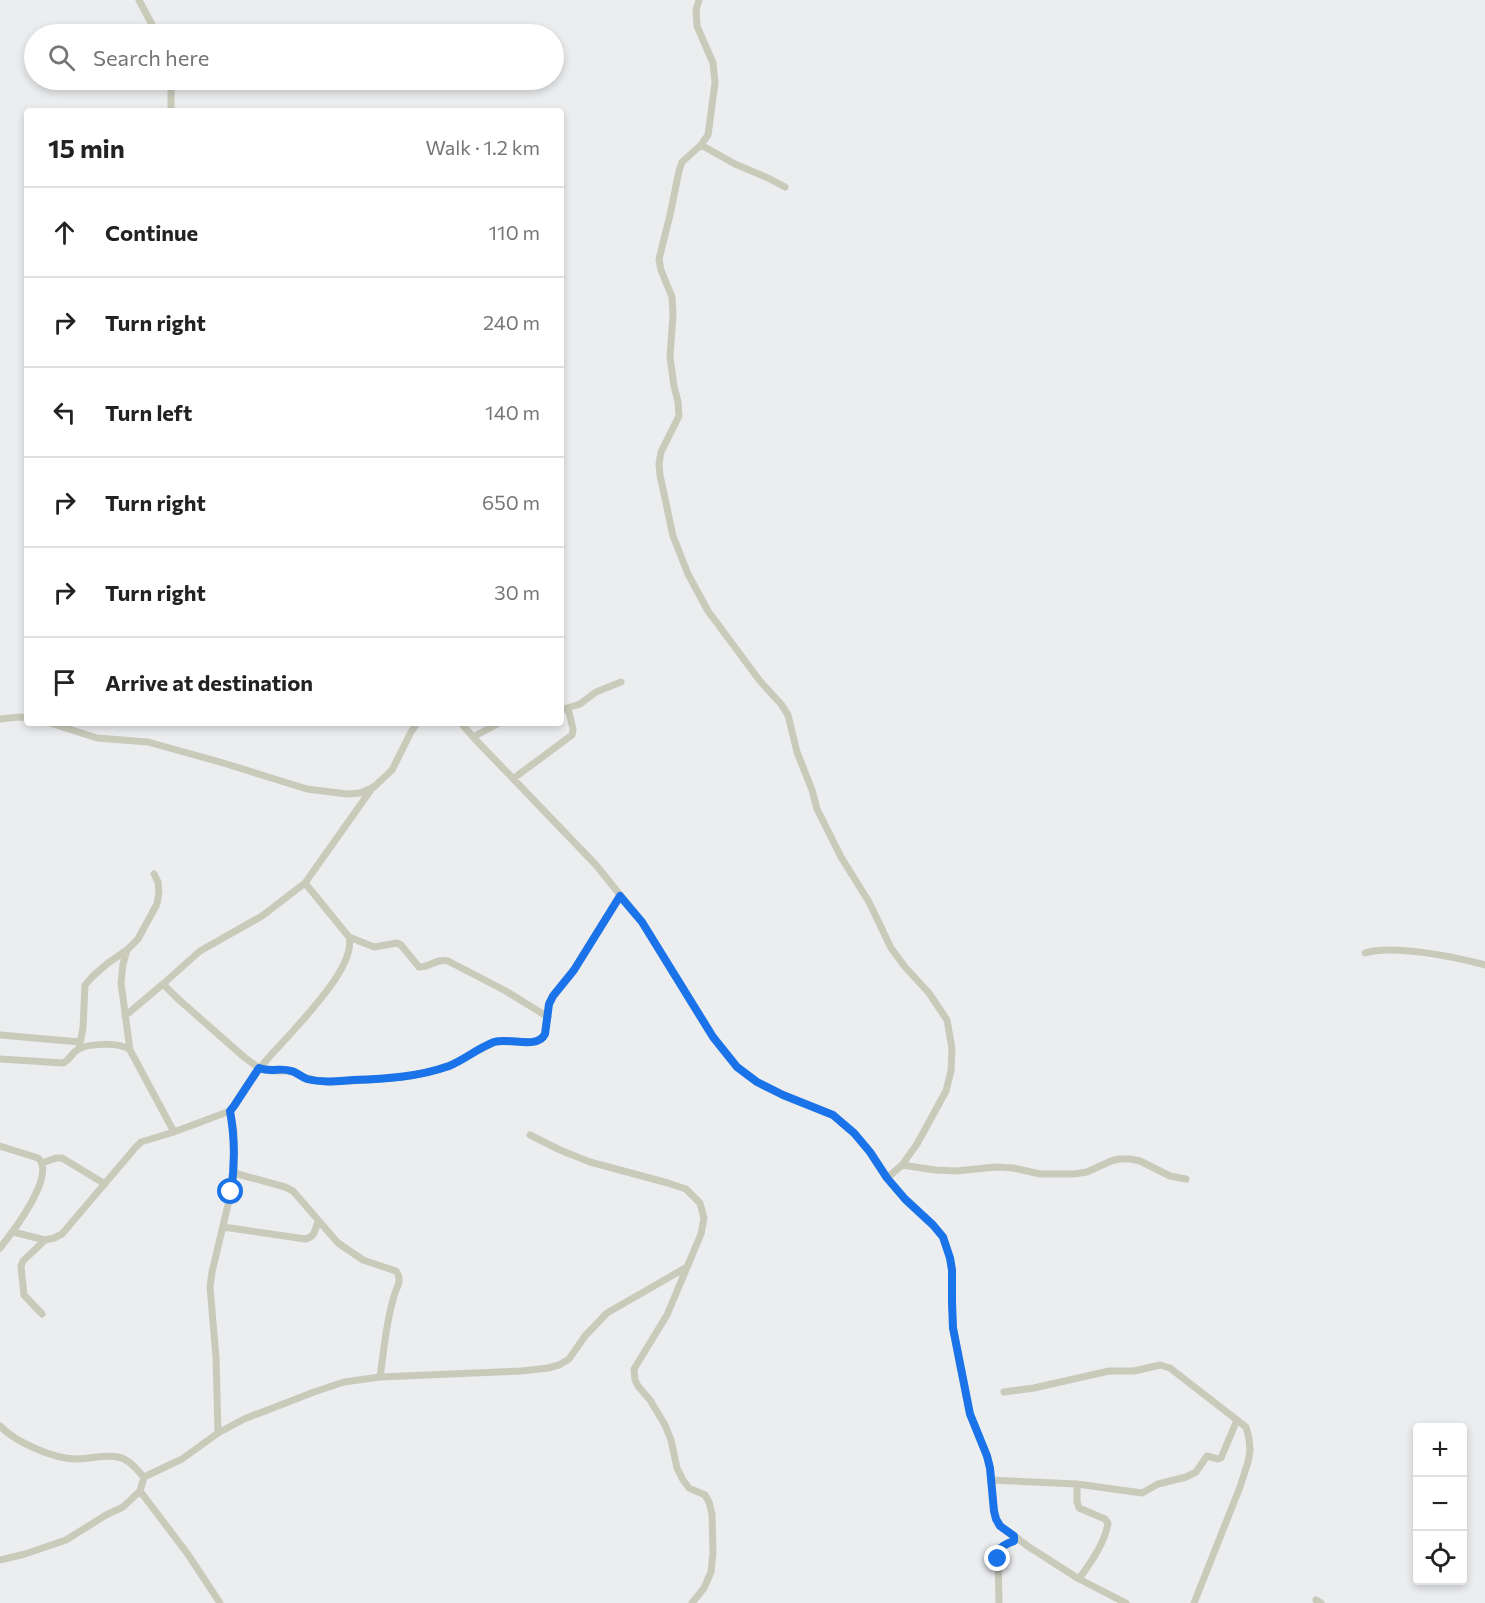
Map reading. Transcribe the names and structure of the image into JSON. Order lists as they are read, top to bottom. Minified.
{"page":{"search":"Search here","heading":["15 min","Walk · 1.2 km"],"list":[["Continue","110 m"],["Turn right","240 m"],["Turn left","140 m"],["Turn right","650 m"],["Turn right","30 m"],"Arrive at destination"],"map_buttons":["+","−"]}}
